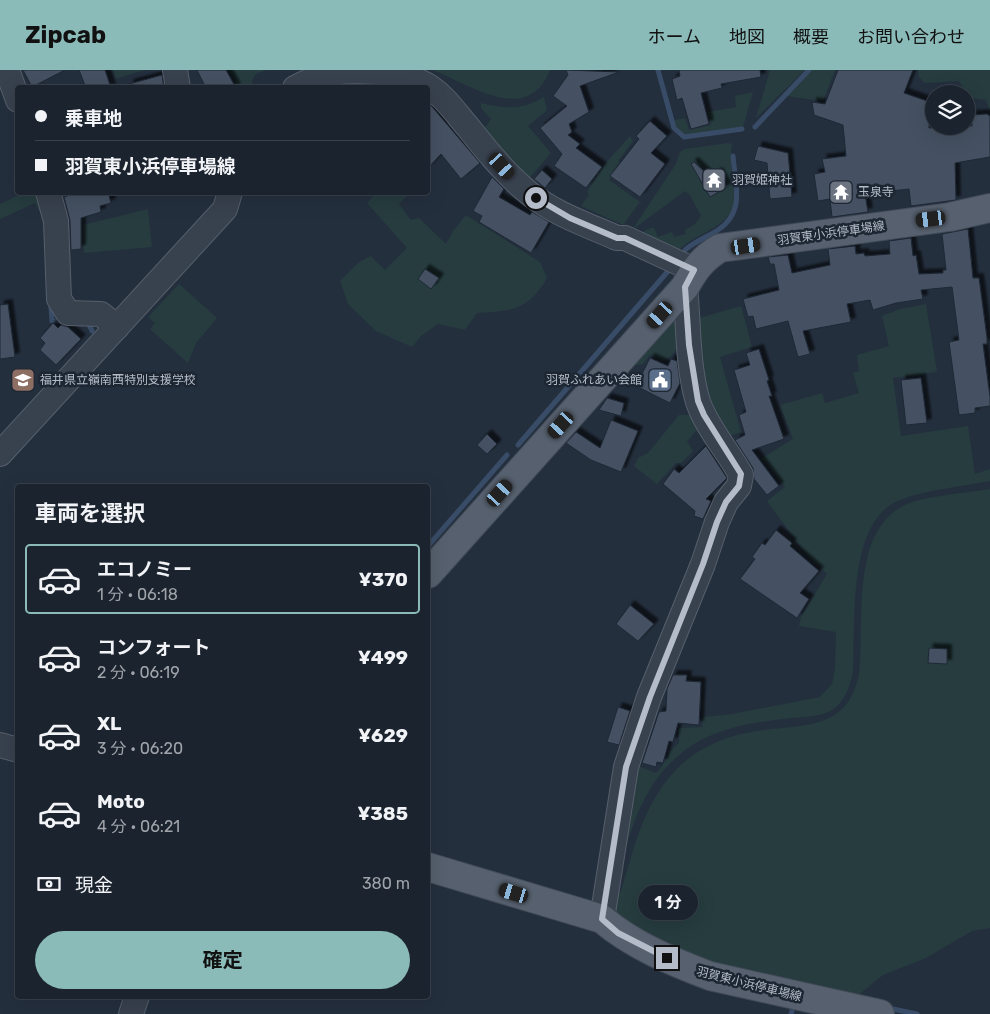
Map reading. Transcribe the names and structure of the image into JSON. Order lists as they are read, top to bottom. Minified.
{"streets":{"main road":["羽賀東小浜停車場線"]},"places":{"temple":["羽賀姫神社","玉泉寺"],"school or university":["福井県立嶺南西特別支援学校"],"public building":["羽賀ふれあい会館"]},"page":{"header":"Zipcab","nav":["ホーム","地図","概要","お問い合わせ"],"banner":["乗車地","羽賀東小浜停車場線"],"heading":"車両を選択","list":[{"name":"エコノミー","note":"1 分 · 06:18","value":"¥370"},{"name":"コンフォート","note":"2 分 · 06:19","value":"¥499"},{"name":"XL","note":"3 分 · 06:20","value":"¥629"},{"name":"Moto","note":"4 分 · 06:21","value":"¥385"}],"pay":["現金","380 m"],"bubble":"1 分","buttons":"確定"}}
